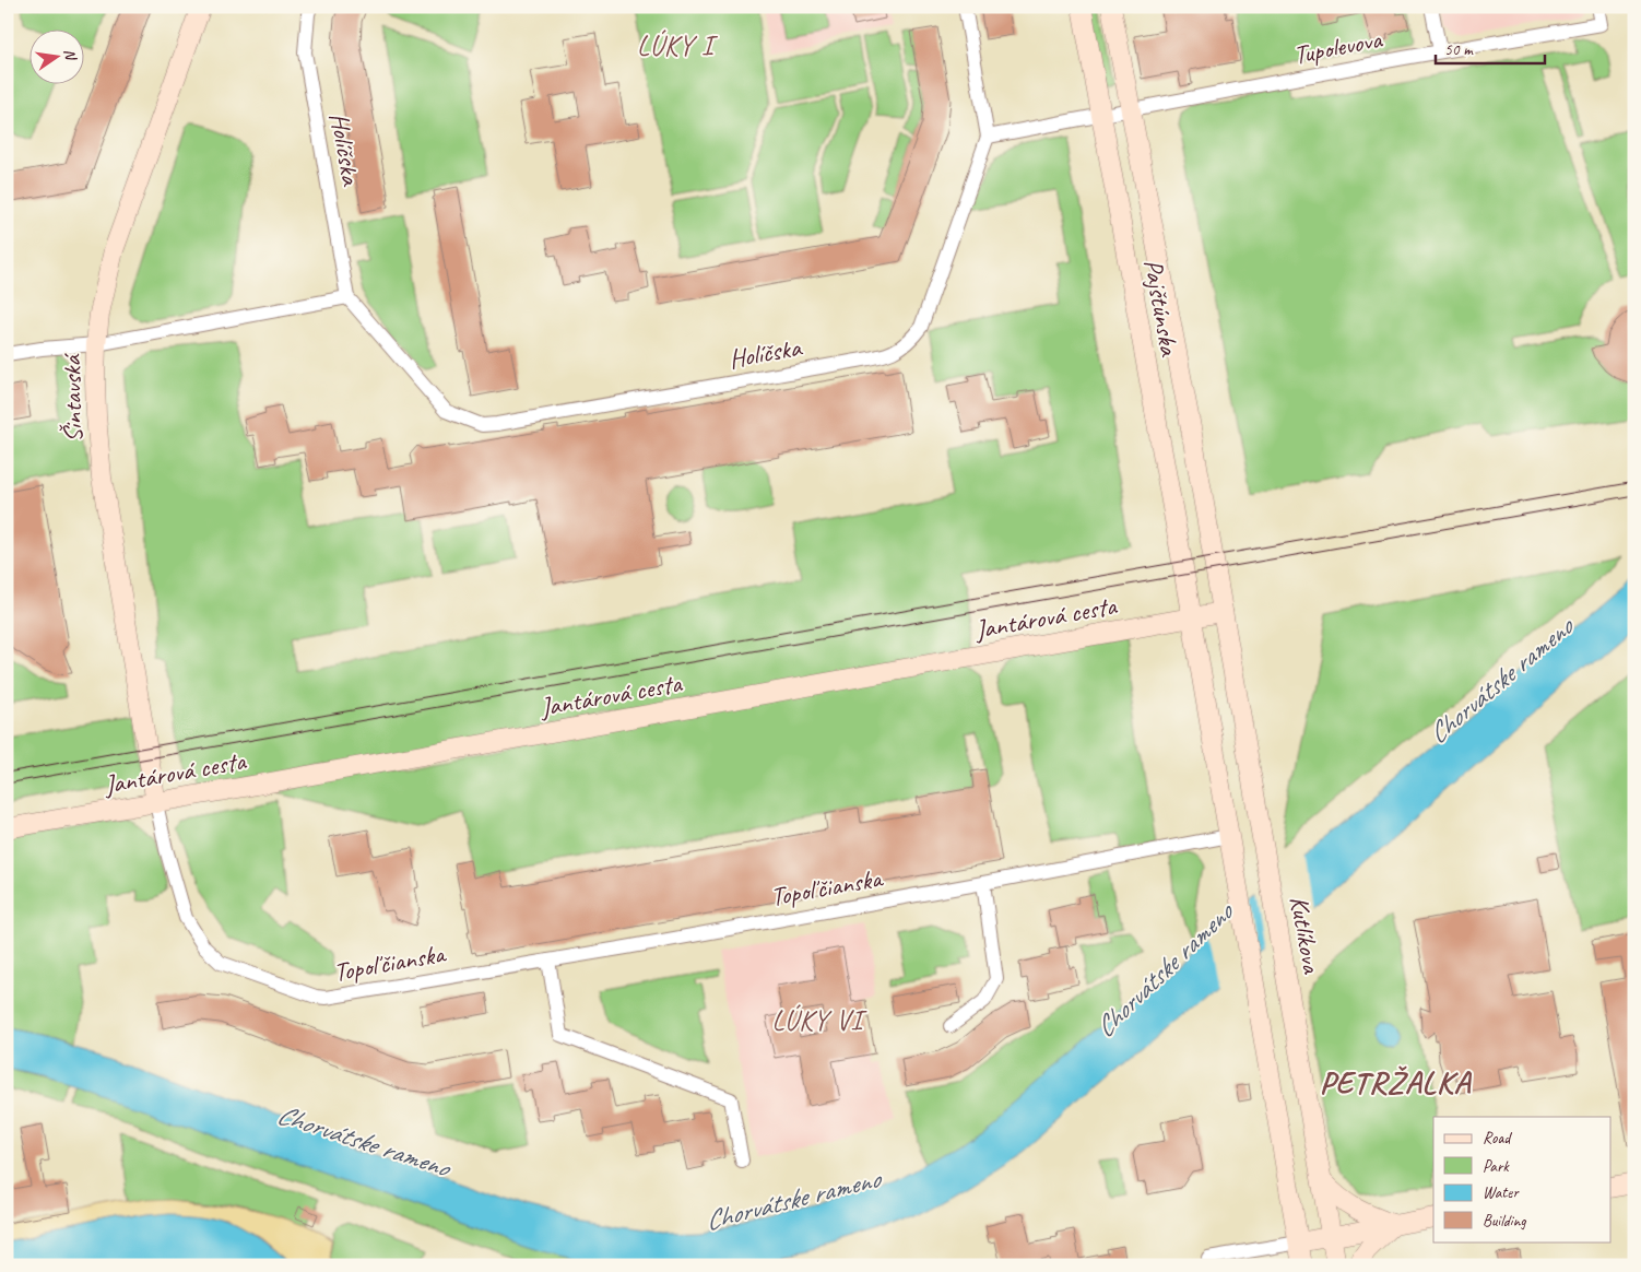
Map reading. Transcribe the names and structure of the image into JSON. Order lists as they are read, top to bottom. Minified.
{"streets":{"main road":["Pajštúnska","Šintavská","Jantárová cesta","Kutlíkova"],"street":["Tupolevova","Holíčska","Topoľčianska"]},"crossings":[["Tupolevova","Pajštúnska"],["Pajštúnska","Jantárová cesta"],["Pajštúnska","Kutlíkova"],["Šintavská","Jantárová cesta"],["Šintavská","Topoľčianska"],["Jantárová cesta","Topoľčianska"],["Jantárová cesta","Kutlíkova"]],"districts":["LÚKY I","LÚKY VI","PETRŽALKA"],"water":["Chorvátske rameno"],"legend":["Road","Park","Water","Building"],"scale_bar":"50 m","north":"right"}
